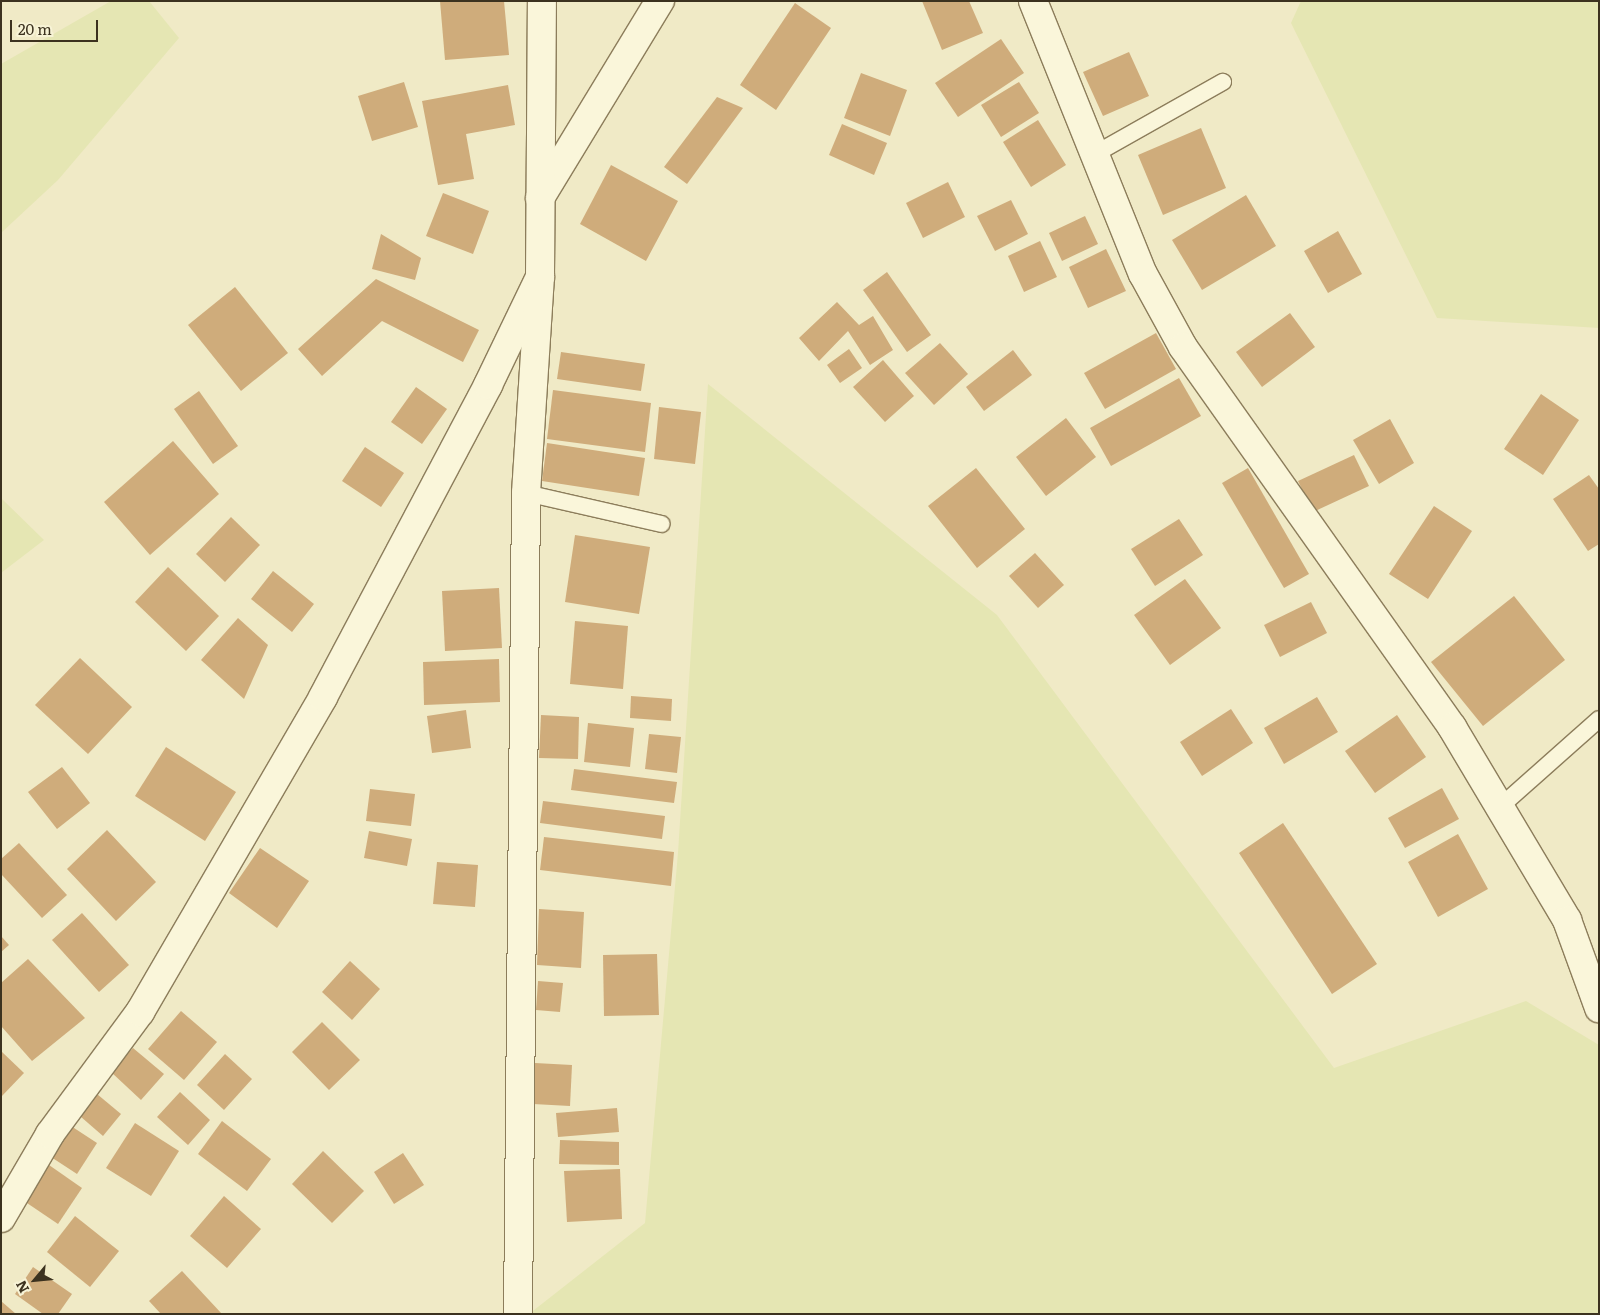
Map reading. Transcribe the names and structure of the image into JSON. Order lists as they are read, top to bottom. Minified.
{"scale_bar":"20 m","north":"bottom left"}
